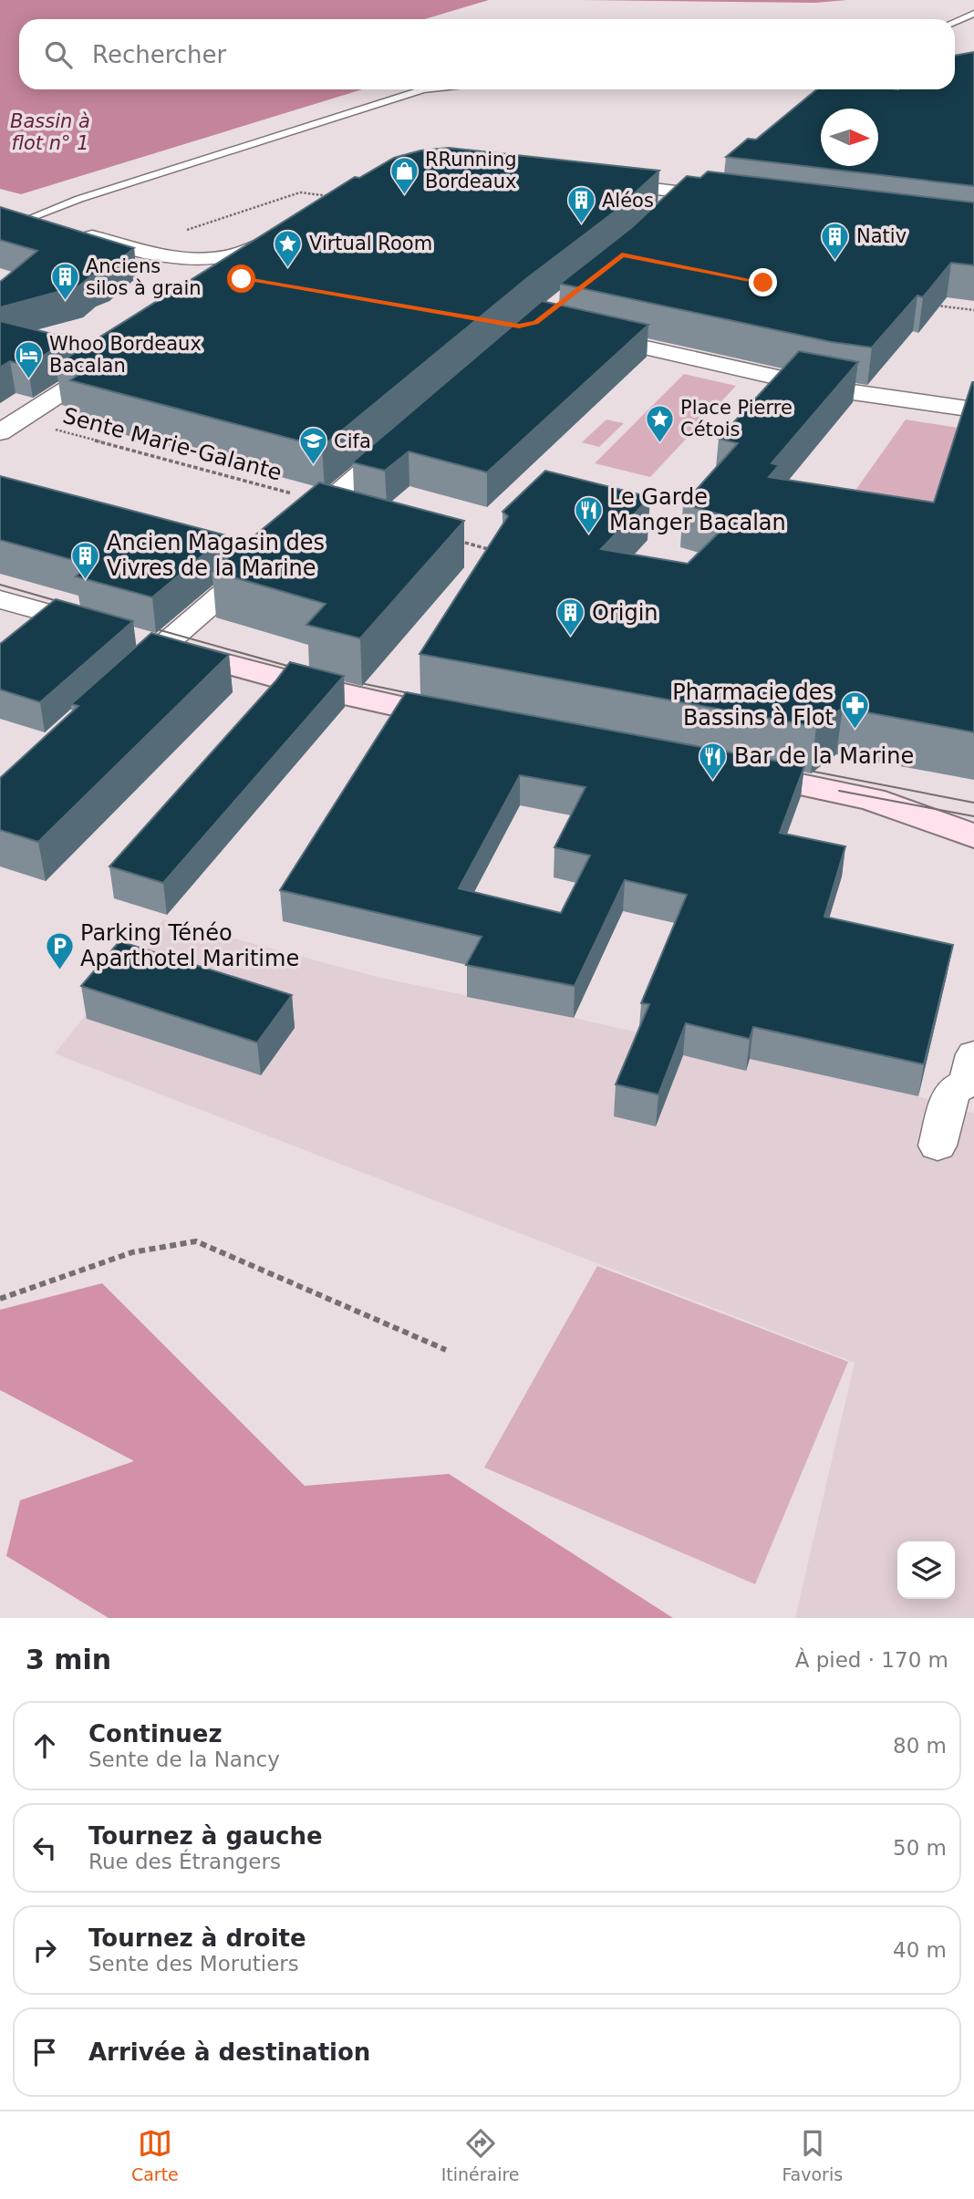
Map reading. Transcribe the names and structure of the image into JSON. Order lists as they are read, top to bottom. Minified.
{"streets":{"path":["Sente Marie-Galante"]},"water":["Bassin à flot n° 1"],"places":{"shop":["RRunning Bordeaux"],"building":["Aléos","Nativ","Anciens silos à grain","Ancien Magasin des Vivres de la Marine","Origin"],"place":["Virtual Room","Place Pierre Cétois"],"hotel":["Whoo Bordeaux Bacalan"],"school or university":["Cifa"],"restaurant":["Le Garde Manger Bacalan","Bar de la Marine"],"pharmacy":["Pharmacie des Bassins à Flot"],"parking":["Parking Ténéo Aparthotel Maritime"]},"north":"right","page":{"search":"Rechercher","heading":["3 min","À pied · 170 m"],"list":[["Continuez","Sente de la Nancy","80 m"],["Tournez à gauche","Rue des Étrangers","50 m"],["Tournez à droite","Sente des Morutiers","40 m"],"Arrivée à destination"],"nav":["Carte","Itinéraire","Favoris"]}}
